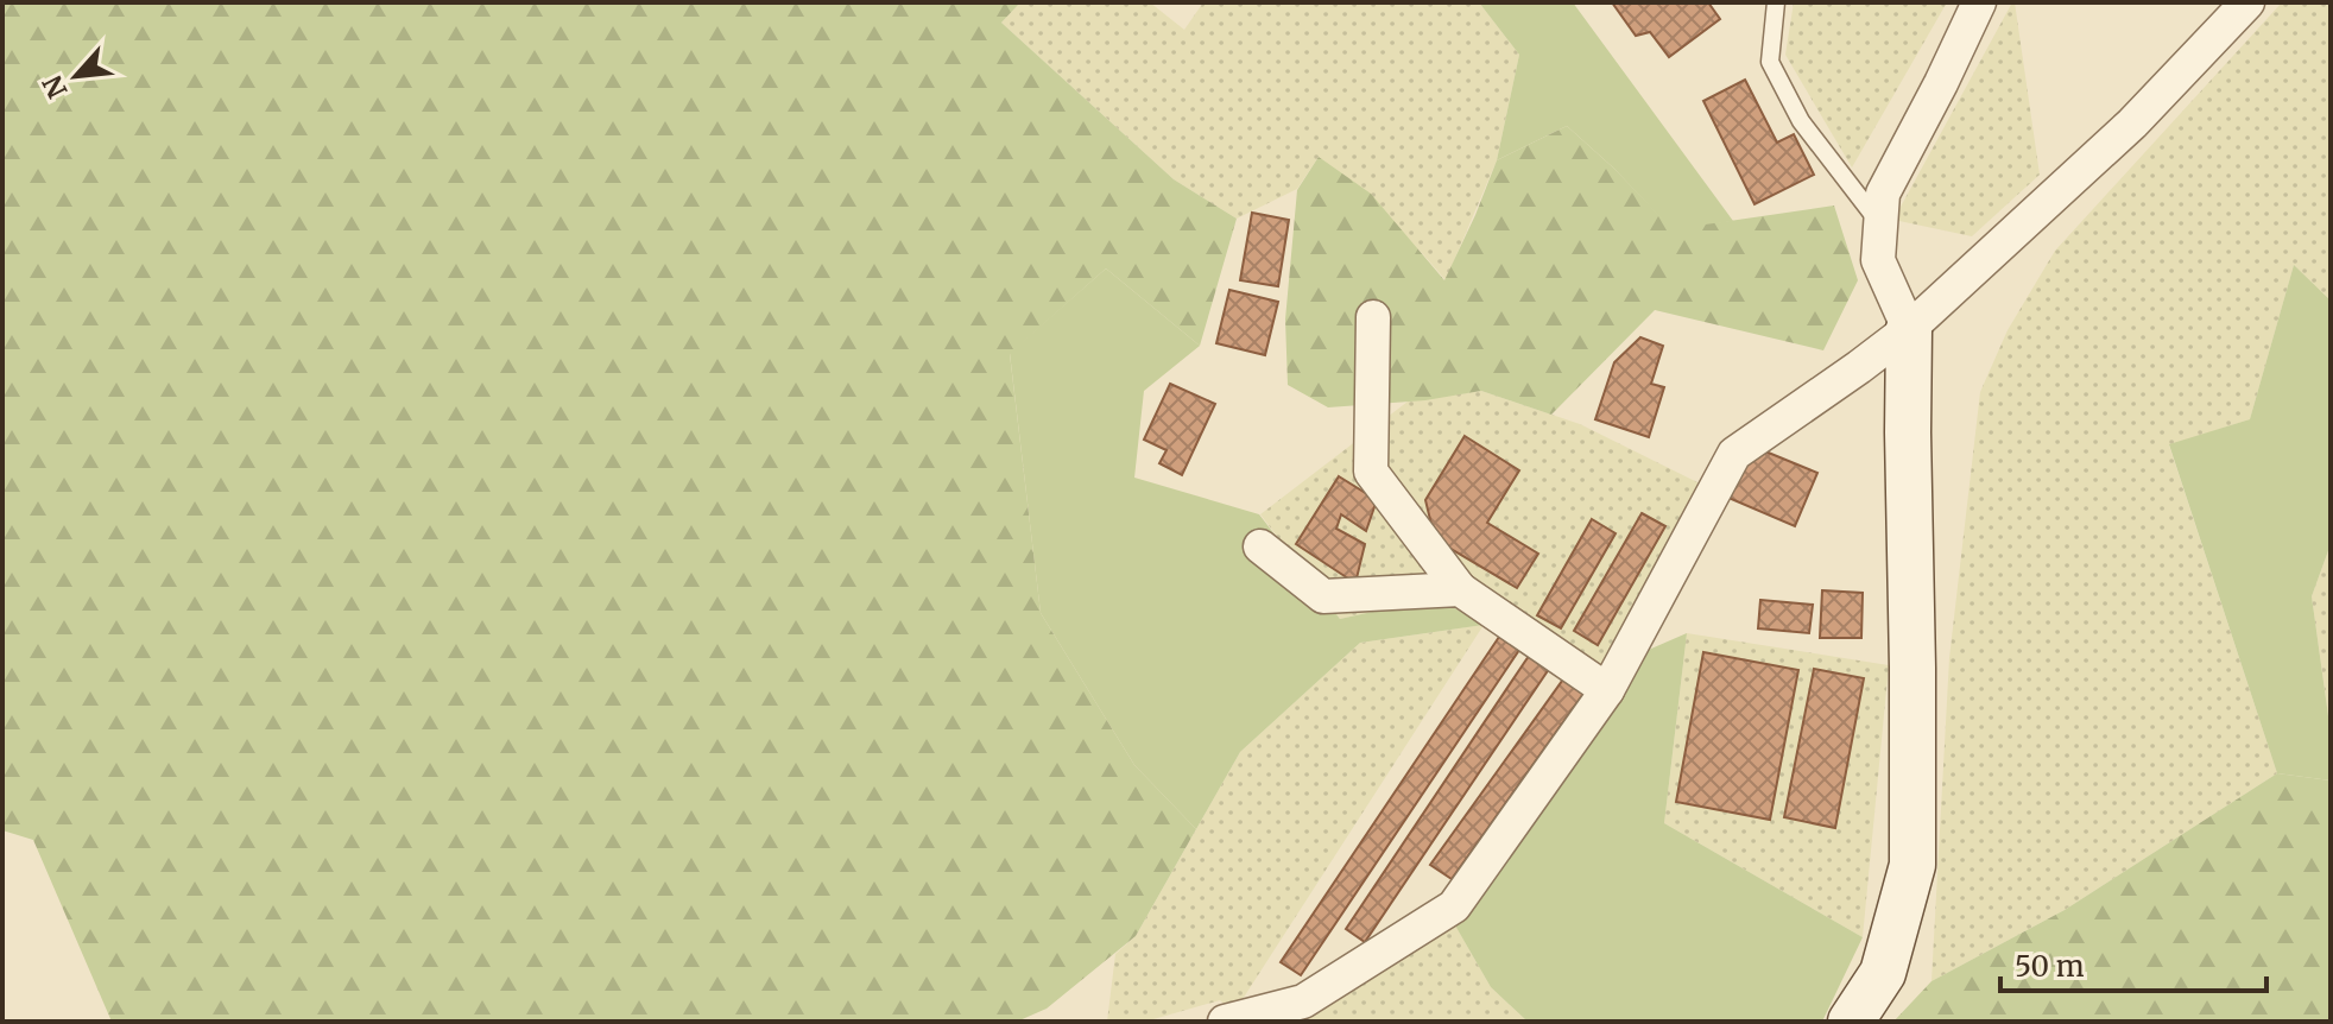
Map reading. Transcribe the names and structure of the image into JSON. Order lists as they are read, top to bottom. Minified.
{"scale_bar":"50 m","north":"bottom left"}
